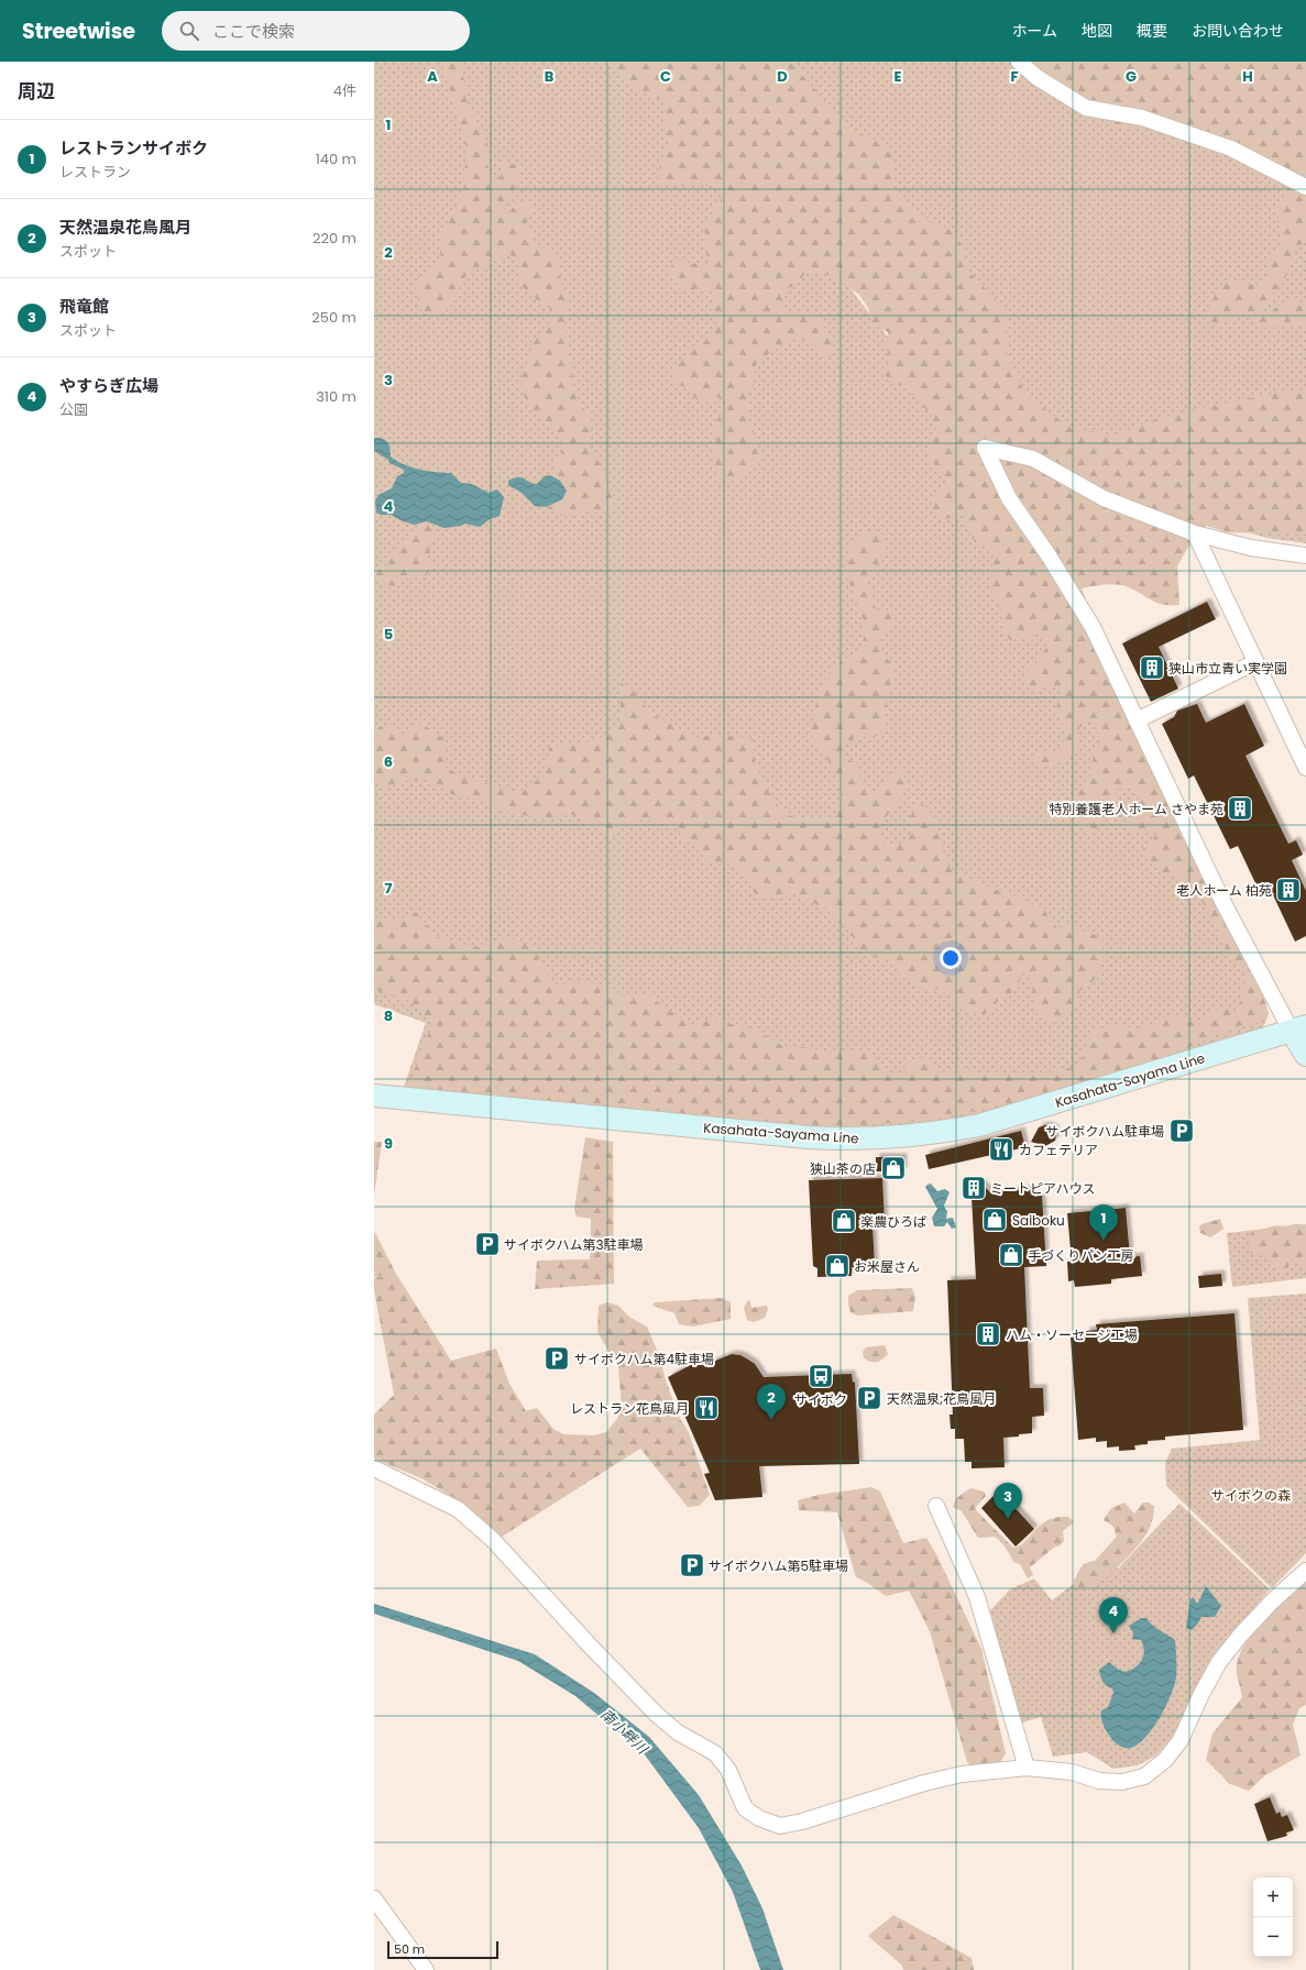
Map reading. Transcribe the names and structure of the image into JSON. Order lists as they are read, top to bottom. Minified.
{"streets":{"main road":["Kasahata-Sayama Line"]},"water":["南小畔川"],"parks":["サイボクの森"],"places":{"building":["狭山市立青い実学園","特別養護老人ホーム さやま苑","老人ホーム 柏苑","ミートピアハウス","ハム・ソーセージ工場"],"parking":["サイボクハム駐車場","サイボクハム第3駐車場","サイボクハム第4駐車場","天然温泉;花鳥風月","サイボクハム第5駐車場"],"restaurant":["カフェテリア","レストラン花鳥風月"],"shop":["狭山茶の店","Saiboku","楽農ひろば","手づくりパン工房","お米屋さん"],"bus stop":["サイボク"]},"scale_bar":"50 m","page":{"header":"Streetwise","search":"ここで検索","nav":["ホーム","地図","概要","お問い合わせ"],"heading":["周辺","4件"],"list":[{"mark":"1","name":"レストランサイボク","note":"レストラン","value":"140 m"},{"mark":"2","name":"天然温泉花鳥風月","note":"スポット","value":"220 m"},{"mark":"3","name":"飛竜館","note":"スポット","value":"250 m"},{"mark":"4","name":"やすらぎ広場","note":"公園","value":"310 m"}],"pins":["1","2","3","4"],"map_buttons":["+","−"],"scale":"50 m"},"grid":{"columns":["A","B","C","D","E","F","G","H"],"rows":["1","2","3","4","5","6","7","8","9"]}}
